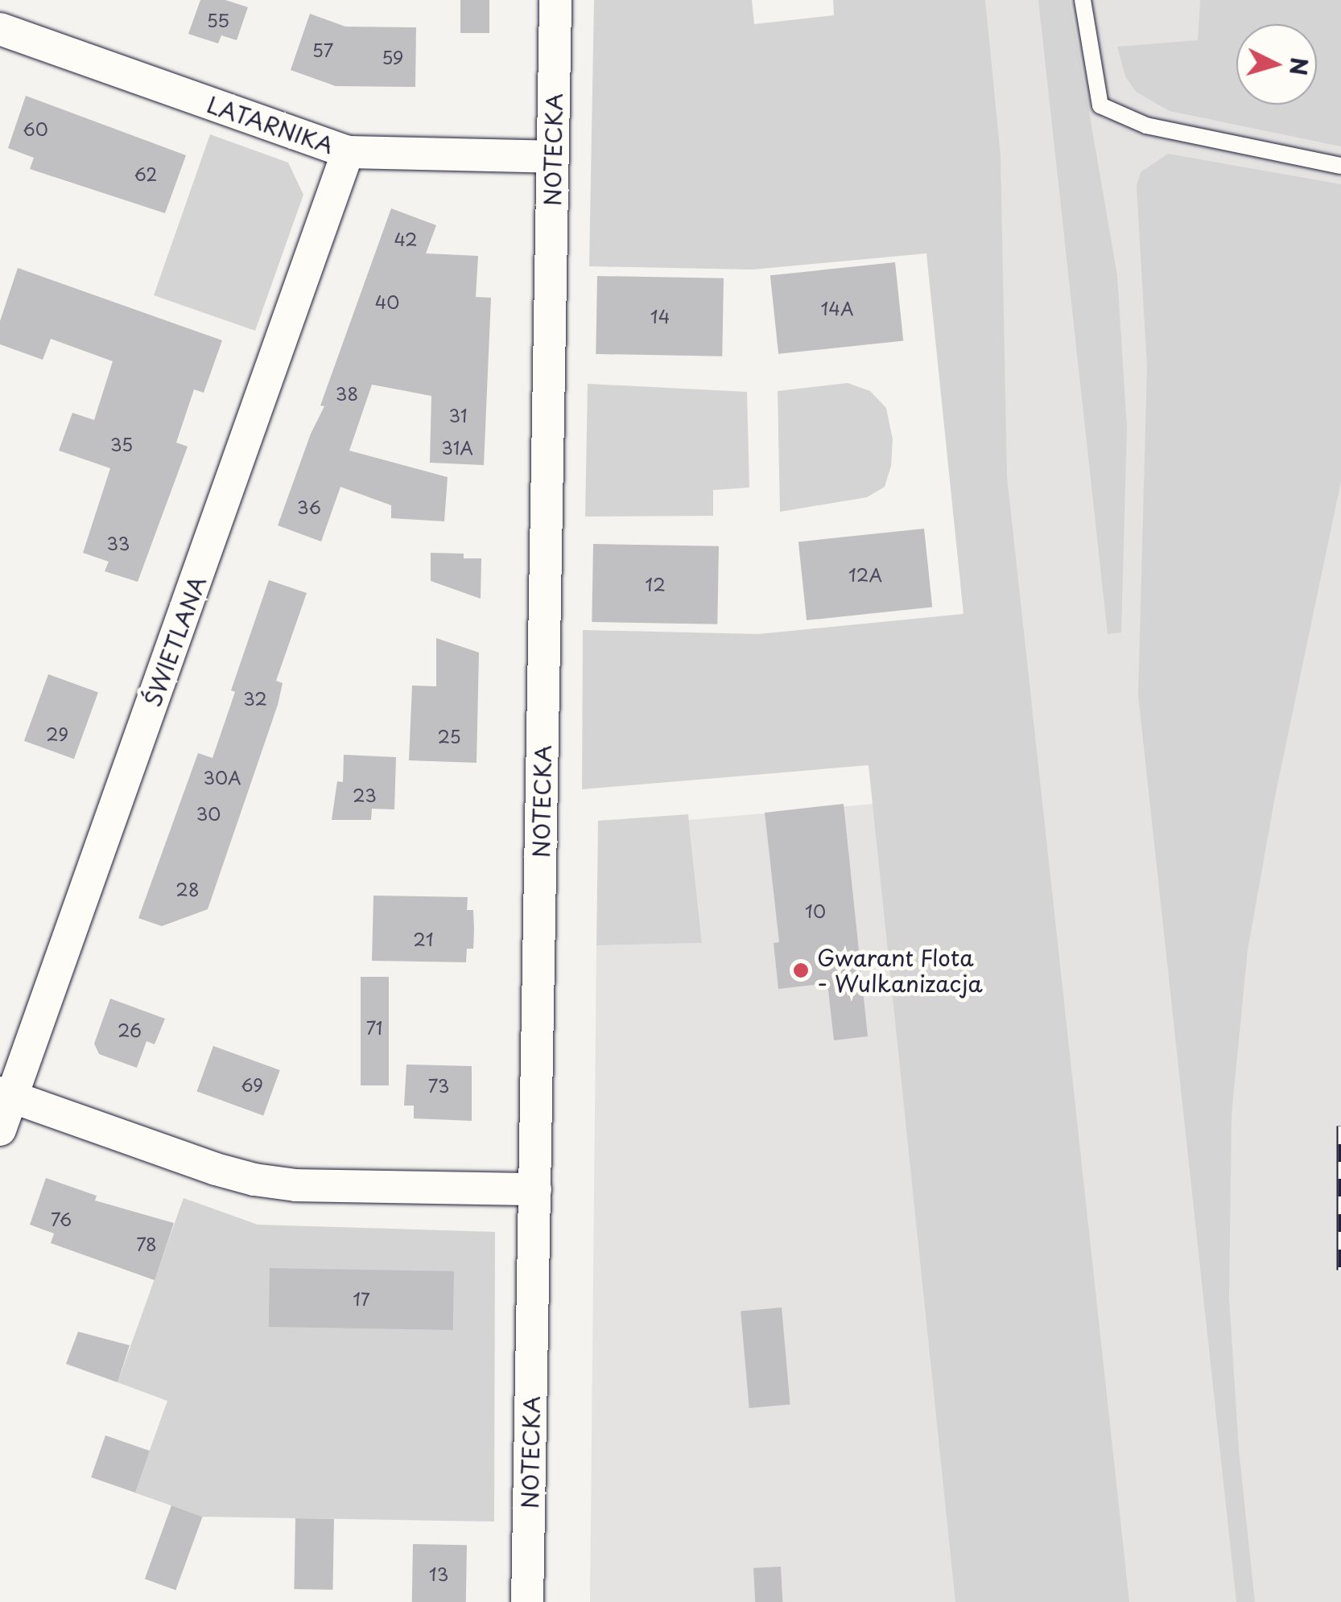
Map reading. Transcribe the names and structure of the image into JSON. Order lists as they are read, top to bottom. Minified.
{"streets":{"street":["LATARNIKA","NOTECKA","ŚWIETLANA"]},"crossings":[["LATARNIKA","NOTECKA"],["LATARNIKA","ŚWIETLANA"]],"places":["Gwarant Flota - Wulkanizacja"],"house_numbers":["55","57","59","60","62","42","40","14A","14","38","31","35","31A","36","33","12A","12","32","29","25","30A","23","30","28","10","21","71","26","69","73","76","78","17","13"],"north":"right"}
